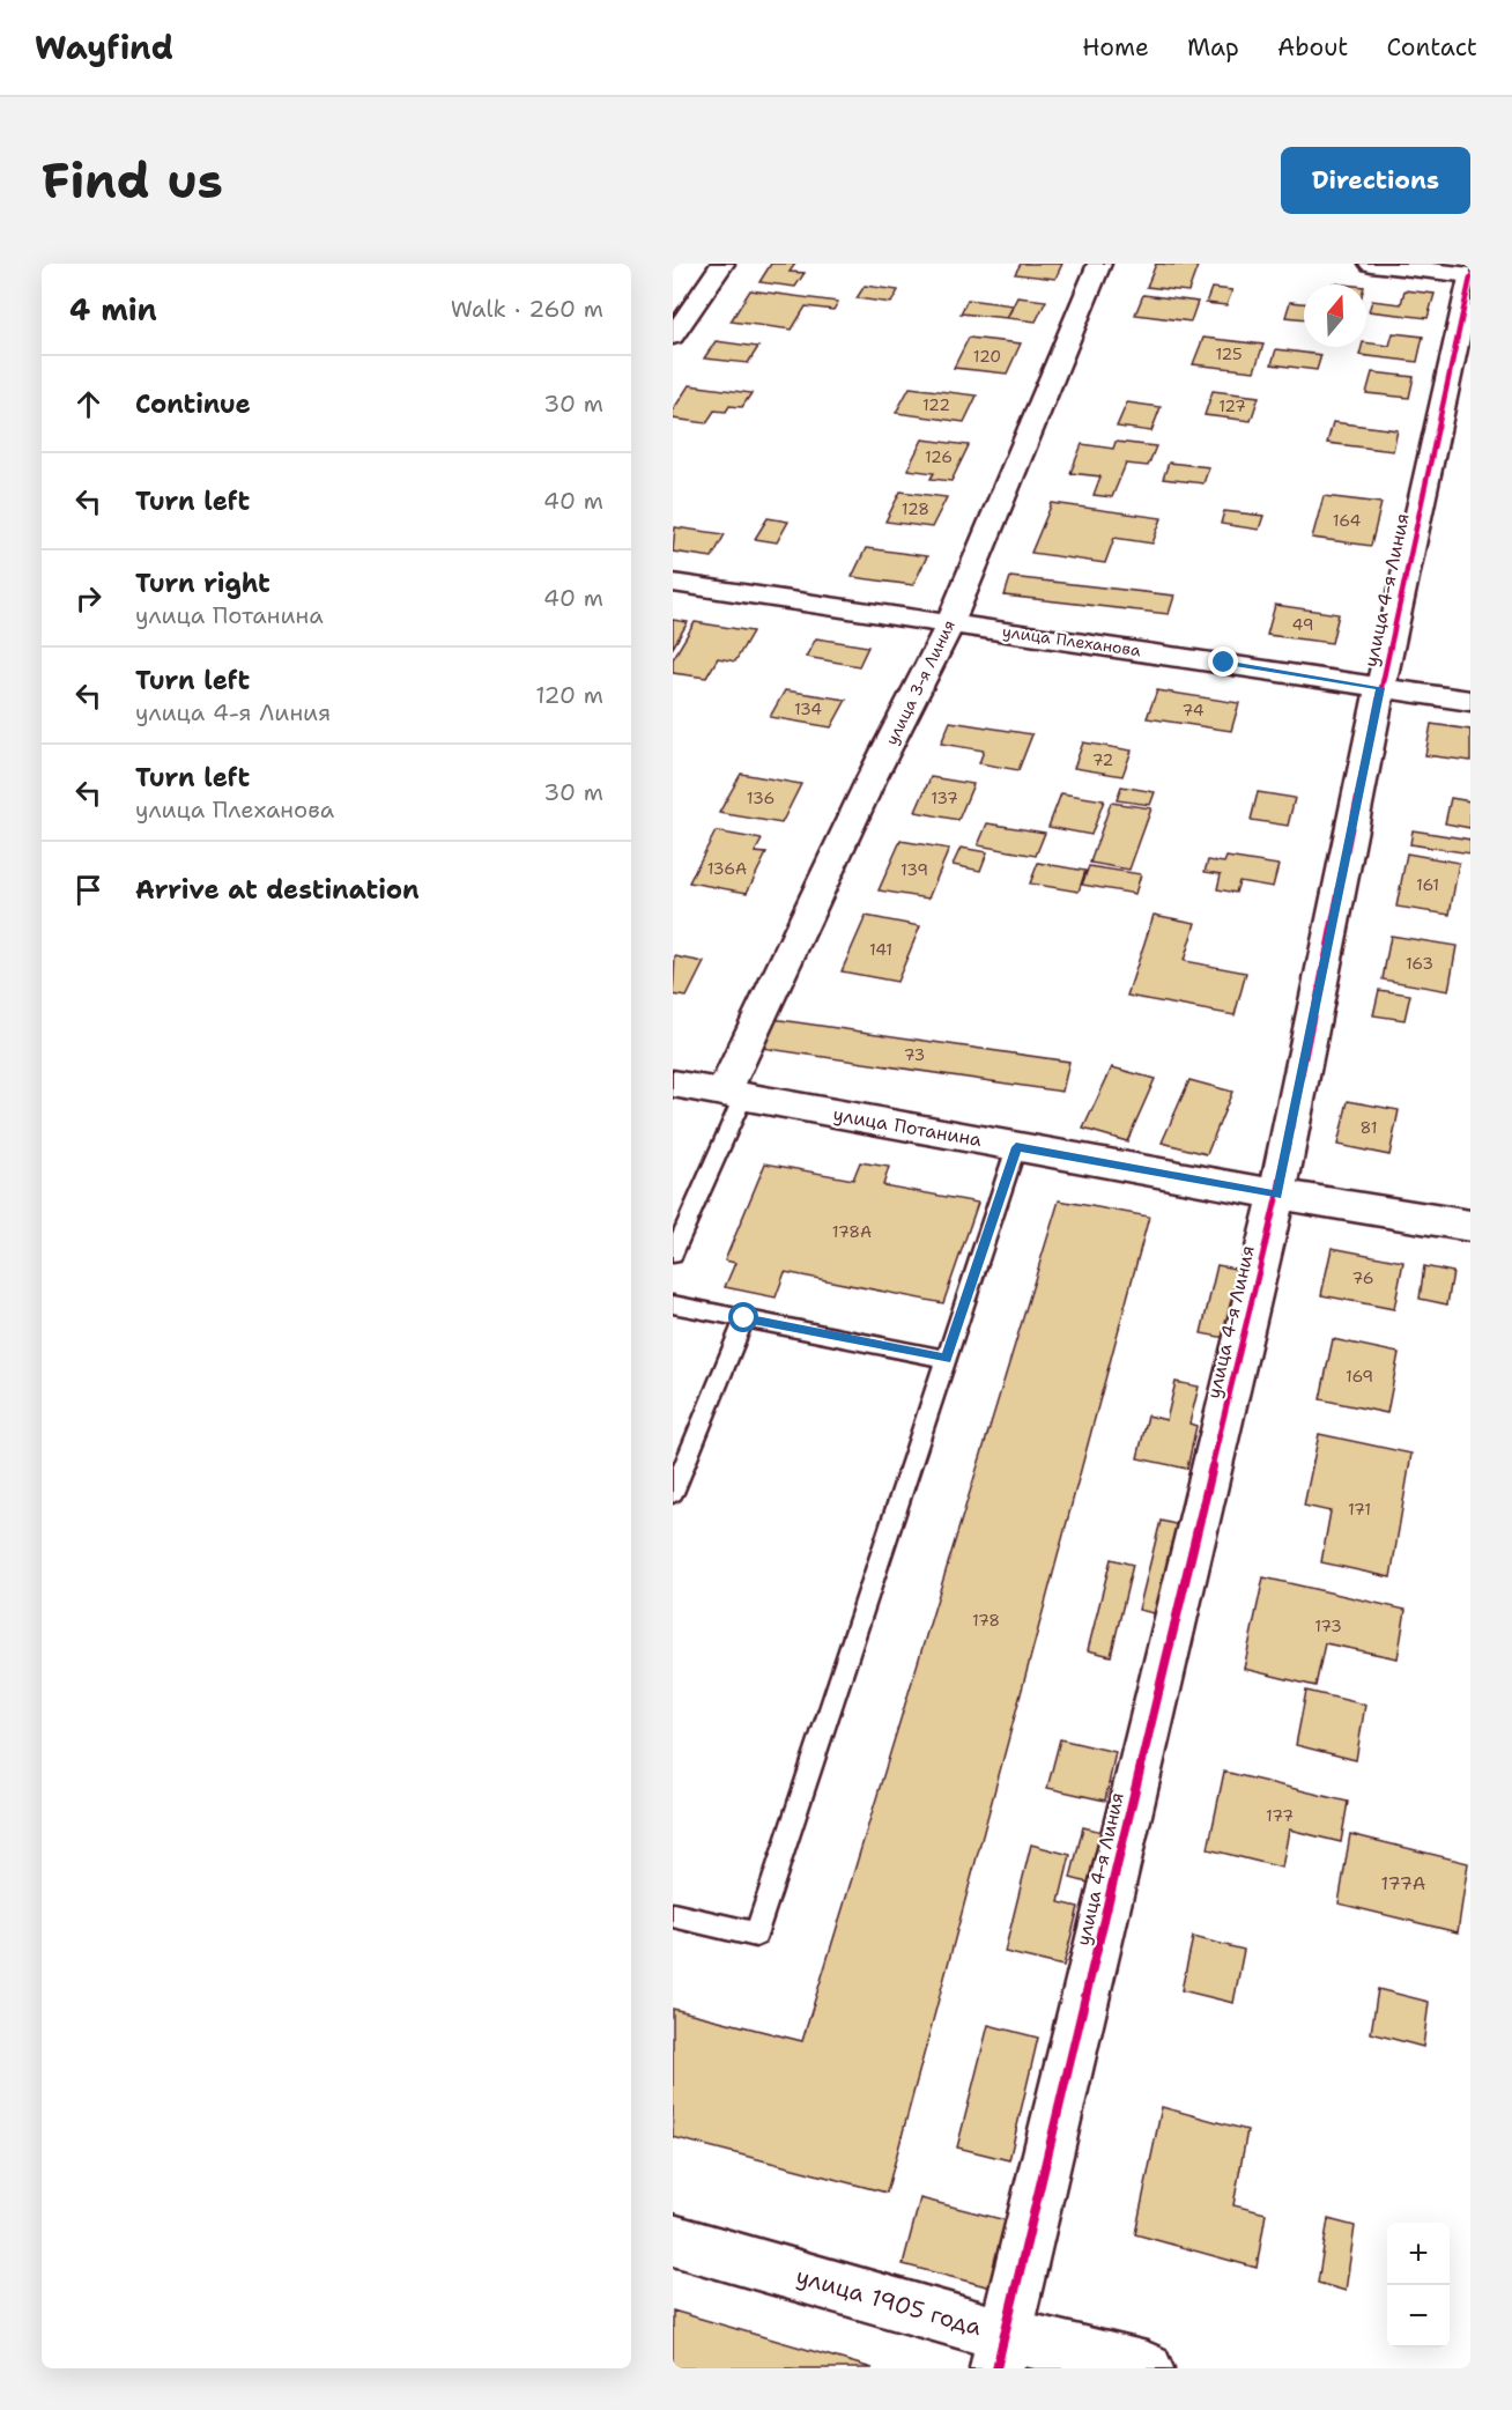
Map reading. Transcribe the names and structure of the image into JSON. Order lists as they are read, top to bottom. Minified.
{"streets":{"street":["улица 4-я Линия","улица Плеханова","улица 3-я Линия","улица Потанина","улица 1905 года"]},"crossings":[["улица 4-я Линия","улица Плеханова"],["улица 4-я Линия","улица Потанина"],["улица 4-я Линия","улица 1905 года"],["улица Плеханова","улица 3-я Линия"],["улица 3-я Линия","улица Потанина"]],"house_numbers":["125","120","122","127","126","128","164","49","134","74","72","136","137","136А","139","161","141","163","73","81","178А","76","169","171","178","173","177","177А"],"north":"top","page":{"header":"Wayfind","nav":["Home","Map","About","Contact"],"buttons":"Directions","title":"Find us","heading":["4 min","Walk · 260 m"],"list":[["Continue","30 m"],["Turn left","40 m"],["Turn right","улица Потанина","40 m"],["Turn left","улица 4-я Линия","120 m"],["Turn left","улица Плеханова","30 m"],"Arrive at destination"],"map_buttons":["+","−"]}}
